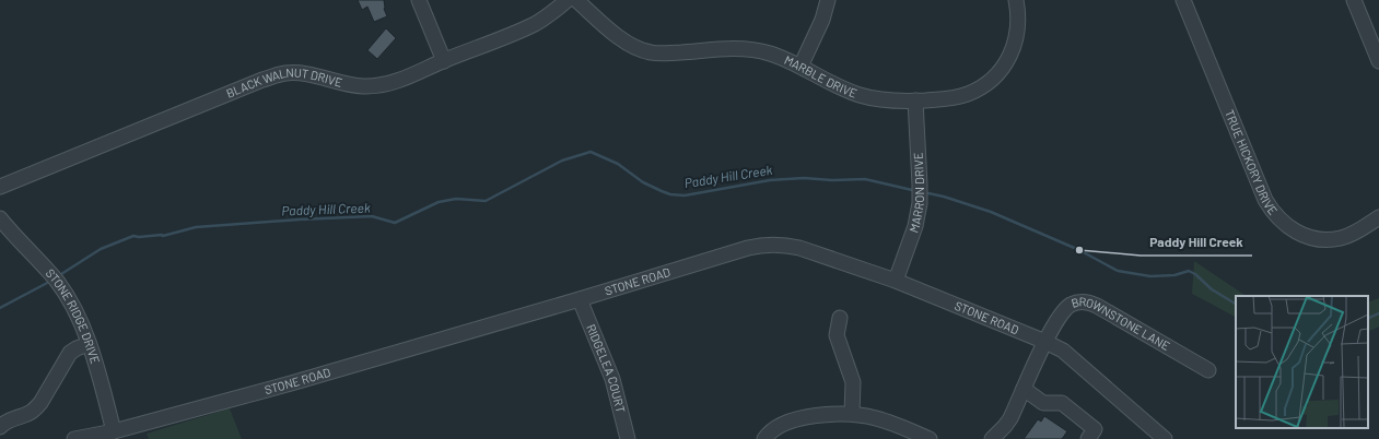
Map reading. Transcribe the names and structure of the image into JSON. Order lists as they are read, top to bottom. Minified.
{"streets":{"street":["MARBLE DRIVE","BLACK WALNUT DRIVE","TRUE HICKORY DRIVE","MARRON DRIVE","STONE ROAD","STONE RIDGE DRIVE","BROWNSTONE LANE","RIDGELEA COURT"]},"crossings":[["MARBLE DRIVE","MARRON DRIVE"],["MARRON DRIVE","STONE ROAD"],["STONE ROAD","STONE RIDGE DRIVE"],["STONE ROAD","BROWNSTONE LANE"],["STONE ROAD","RIDGELEA COURT"]],"water":["Paddy Hill Creek"],"places":["Paddy Hill Creek"]}
